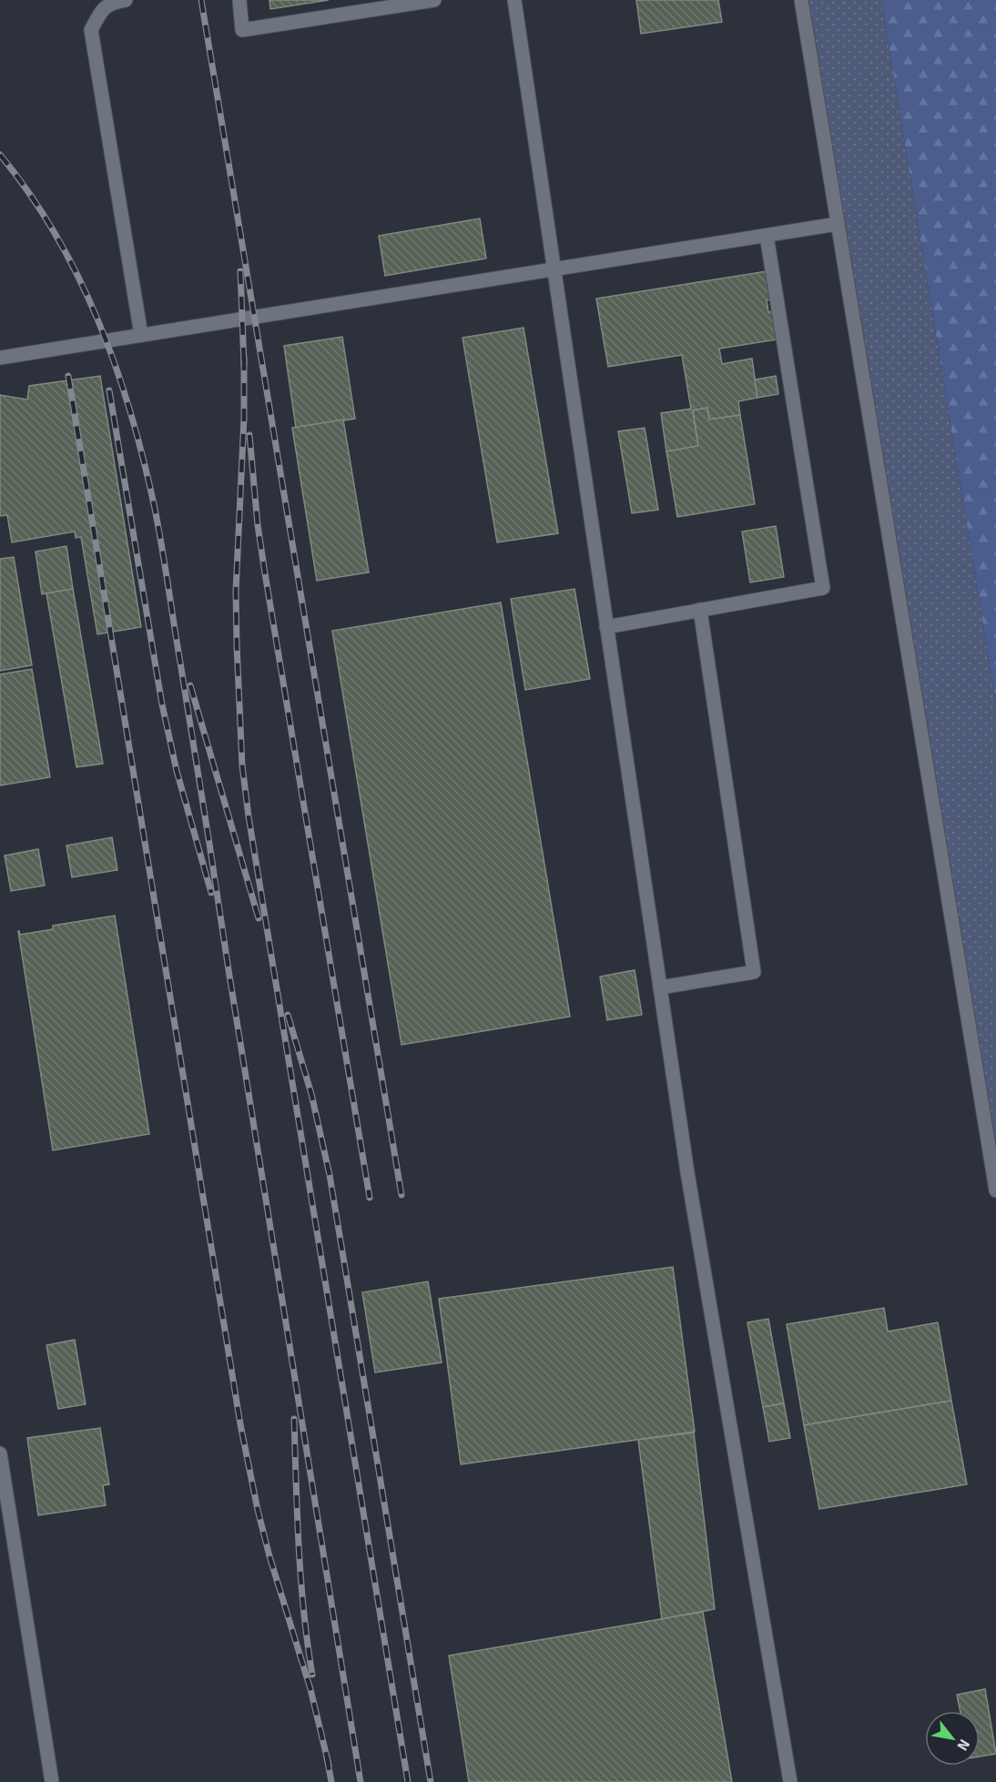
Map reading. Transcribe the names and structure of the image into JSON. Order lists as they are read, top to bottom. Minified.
{"north":"bottom right"}
